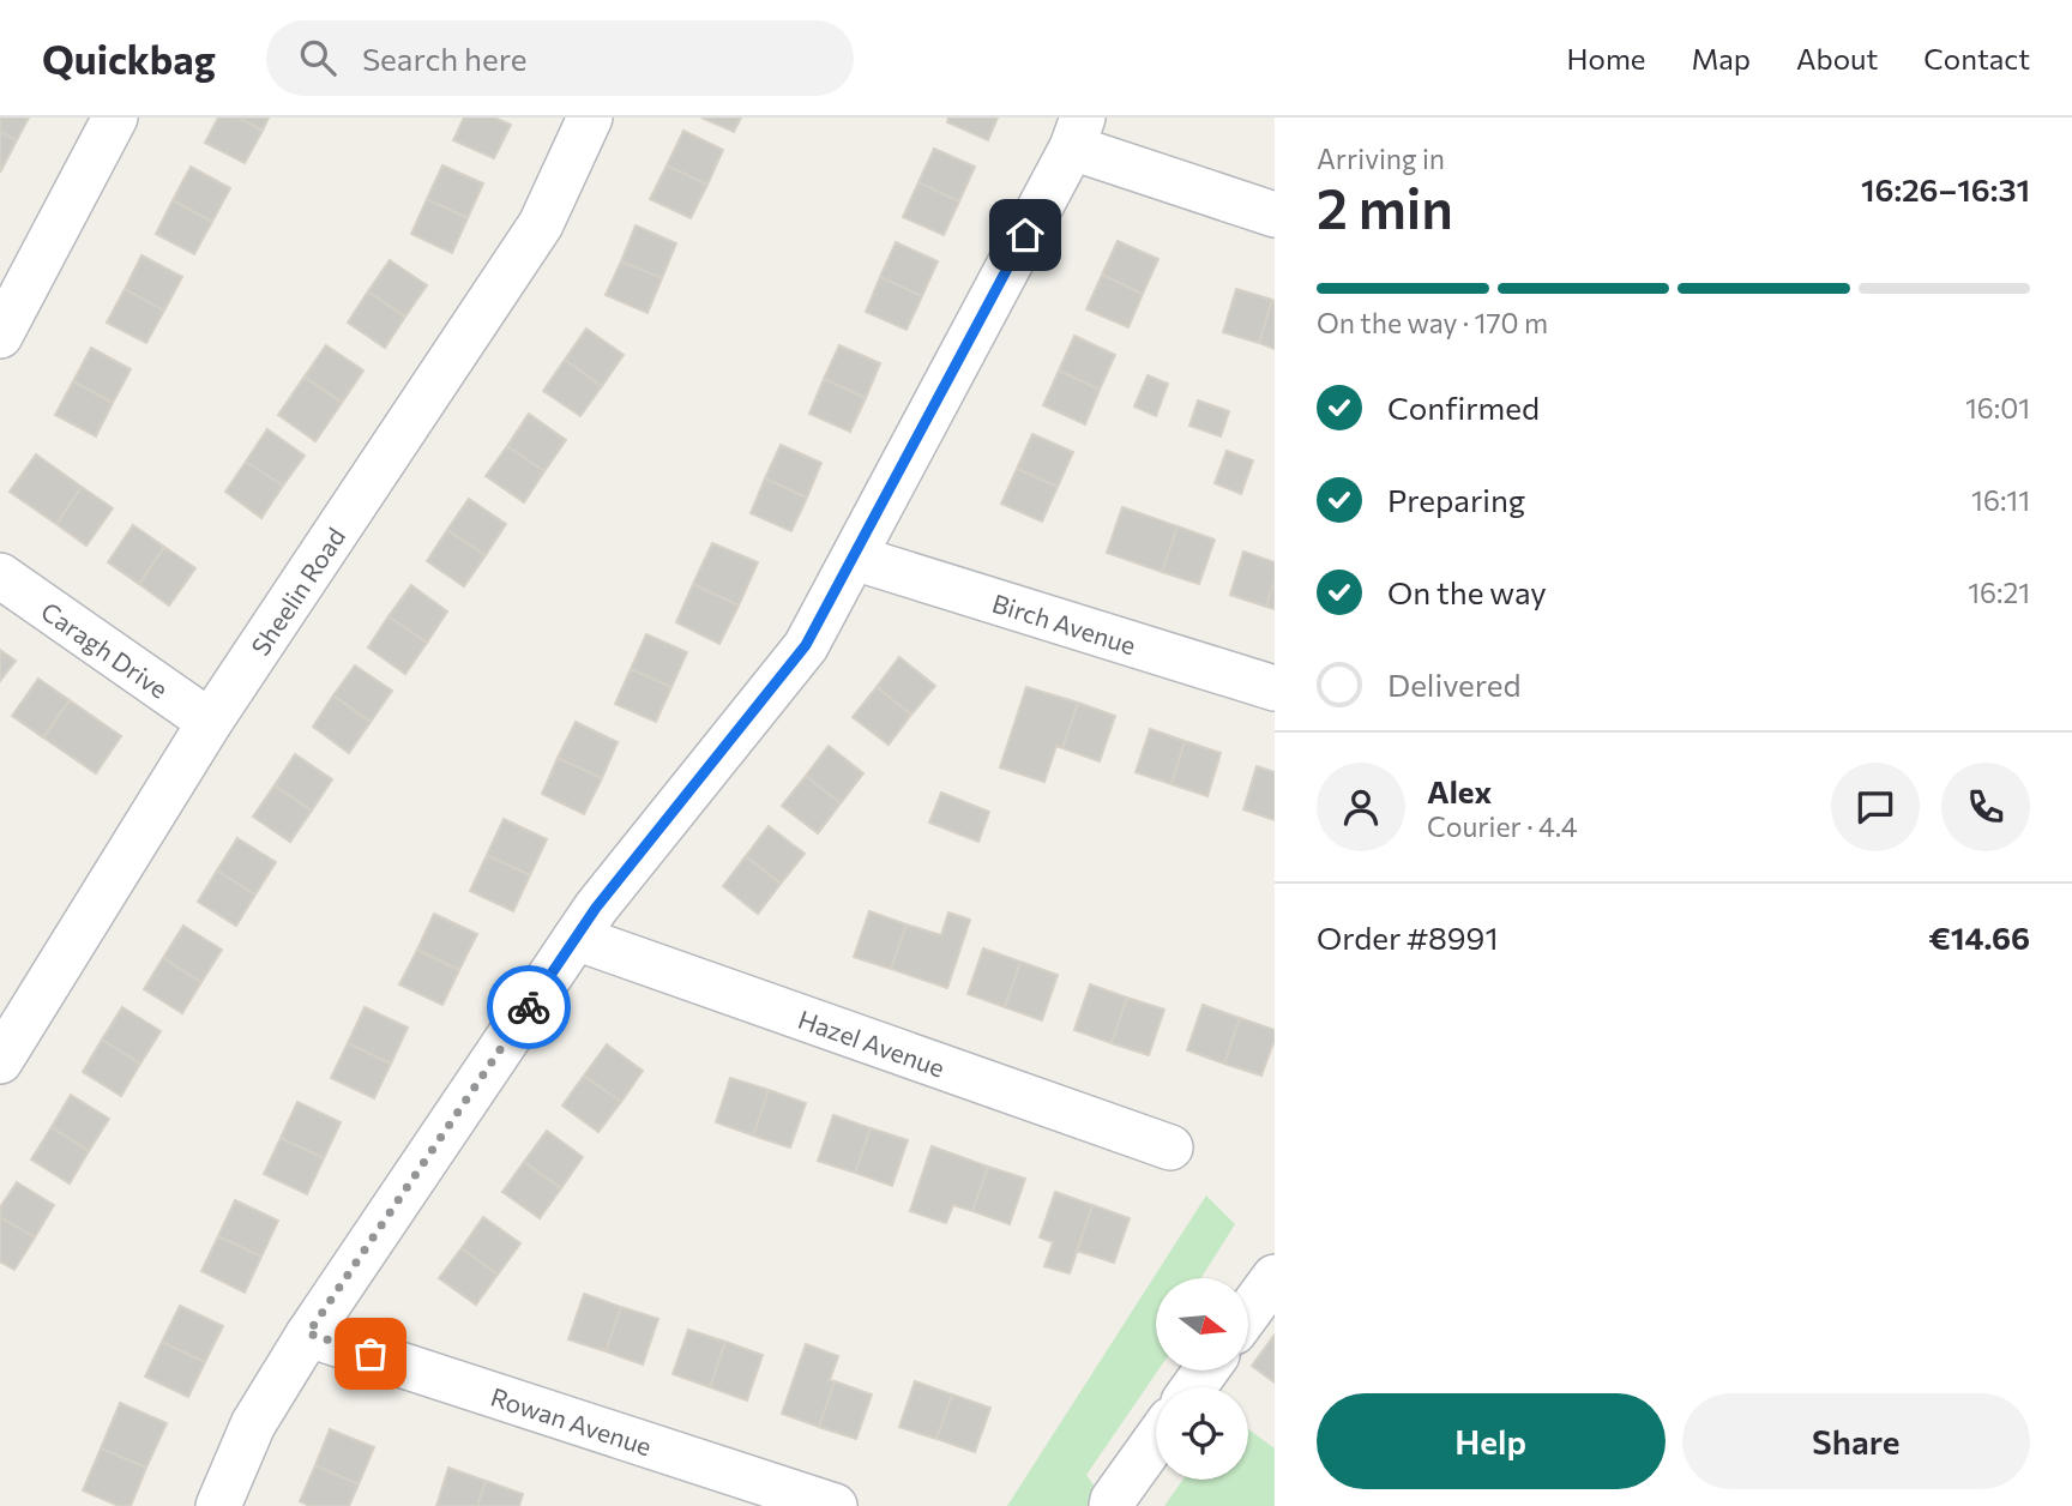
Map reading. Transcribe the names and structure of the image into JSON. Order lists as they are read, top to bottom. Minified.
{"streets":{"street":["Sheelin Road","Birch Avenue","Caragh Drive","Hazel Avenue","Rowan Avenue"]},"crossings":[["Sheelin Road","Caragh Drive"]],"north":"right","page":{"header":"Quickbag","search":"Search here","nav":["Home","Map","About","Contact"],"heading":["2 min","Arriving in","16:26–16:31"],"panel":["Alex","Courier · 4.4","Order #8991","€14.66"],"bar":"On the way · 170 m","list":[["Confirmed","16:01"],["Preparing","16:11"],["On the way","16:21"],"Delivered"],"buttons":["Help","Share"]}}
